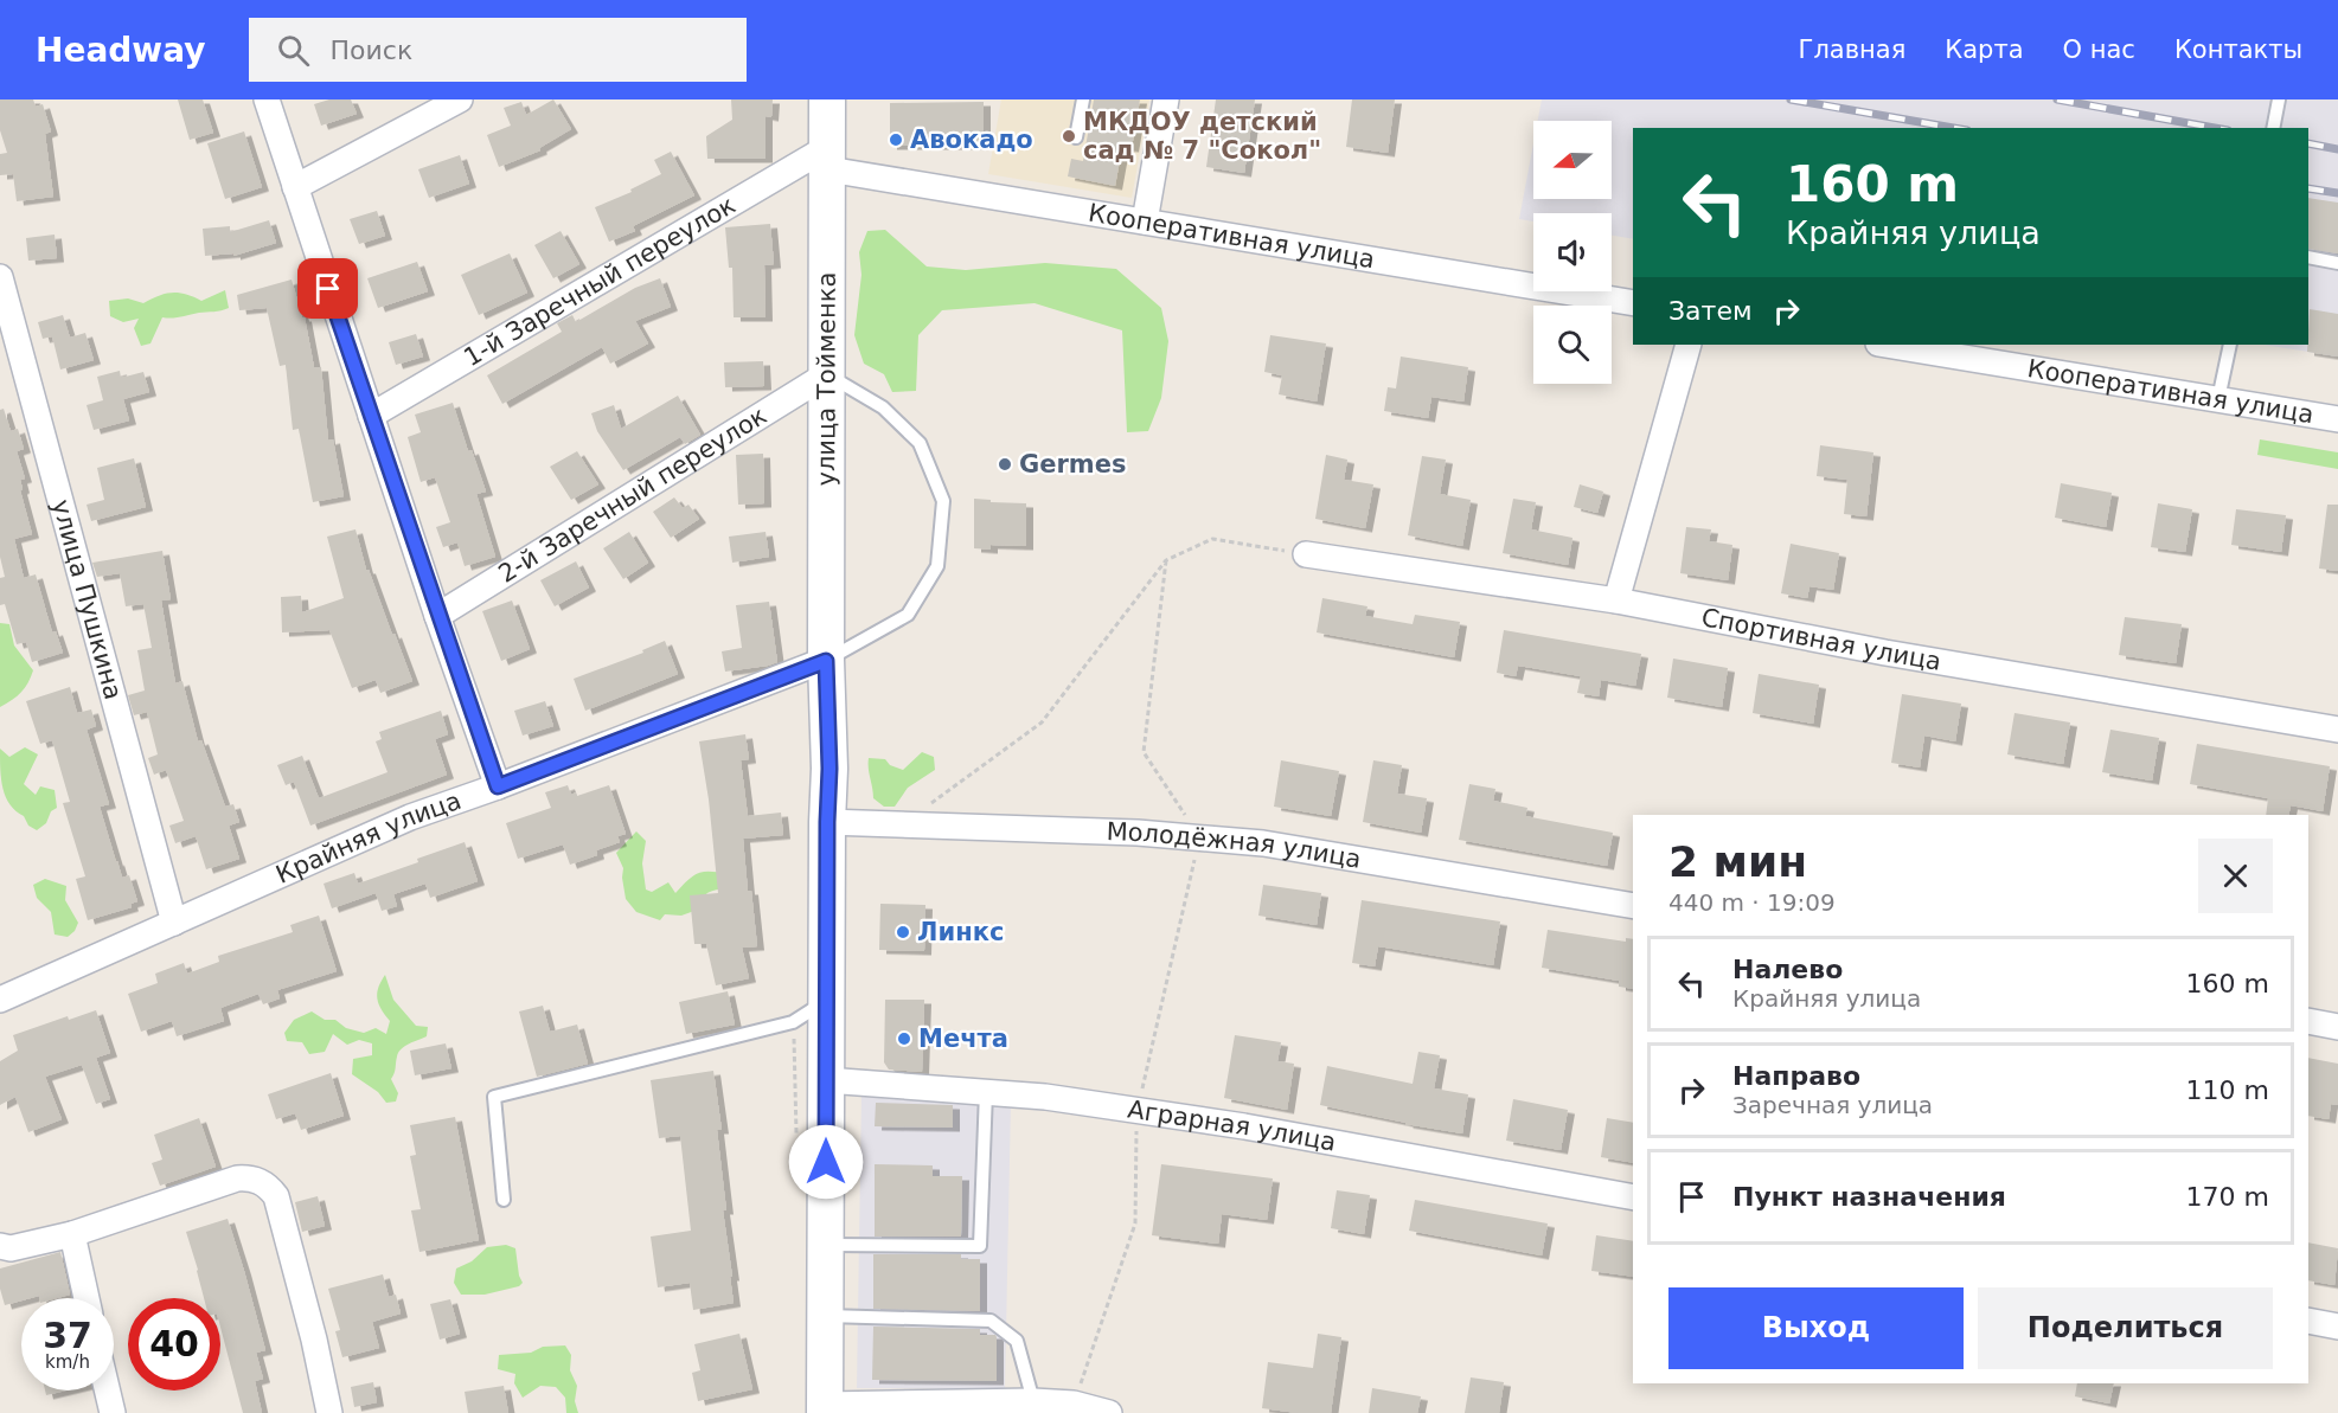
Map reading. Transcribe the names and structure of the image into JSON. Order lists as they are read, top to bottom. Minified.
{"streets":{"street":["Кооперативная улица","1-й Заречный переулок","улица Тойменка","2-й Заречный переулок","улица Пушкина","Спортивная улица","Крайняя улица","Молодёжная улица","Аграрная улица"]},"crossings":[["Кооперативная улица","1-й Заречный переулок"],["Кооперативная улица","улица Тойменка"],["1-й Заречный переулок","улица Тойменка"],["улица Тойменка","2-й Заречный переулок"],["улица Тойменка","Крайняя улица"],["улица Тойменка","Молодёжная улица"],["улица Тойменка","Аграрная улица"],["улица Пушкина","Крайняя улица"]],"places":["МКДОУ детский сад № 7 \"Сокол\"","Авокадо","Germes","Линкс","Мечта"],"north":"left","page":{"header":"Headway","search":"Поиск","nav":["Главная","Карта","О нас","Контакты"],"turn":["160 m","Крайняя улица"],"then":"Затем","heading":["2 мин","440 m · 19:09"],"list":[{"name":"Налево","note":"Крайняя улица","value":"160 m"},{"name":"Направо","note":"Заречная улица","value":"110 m"},{"name":"Пункт назначения","value":"170 m"}],"buttons":["Выход","Поделиться"],"speed":"37 km/h","limit":"40"}}
